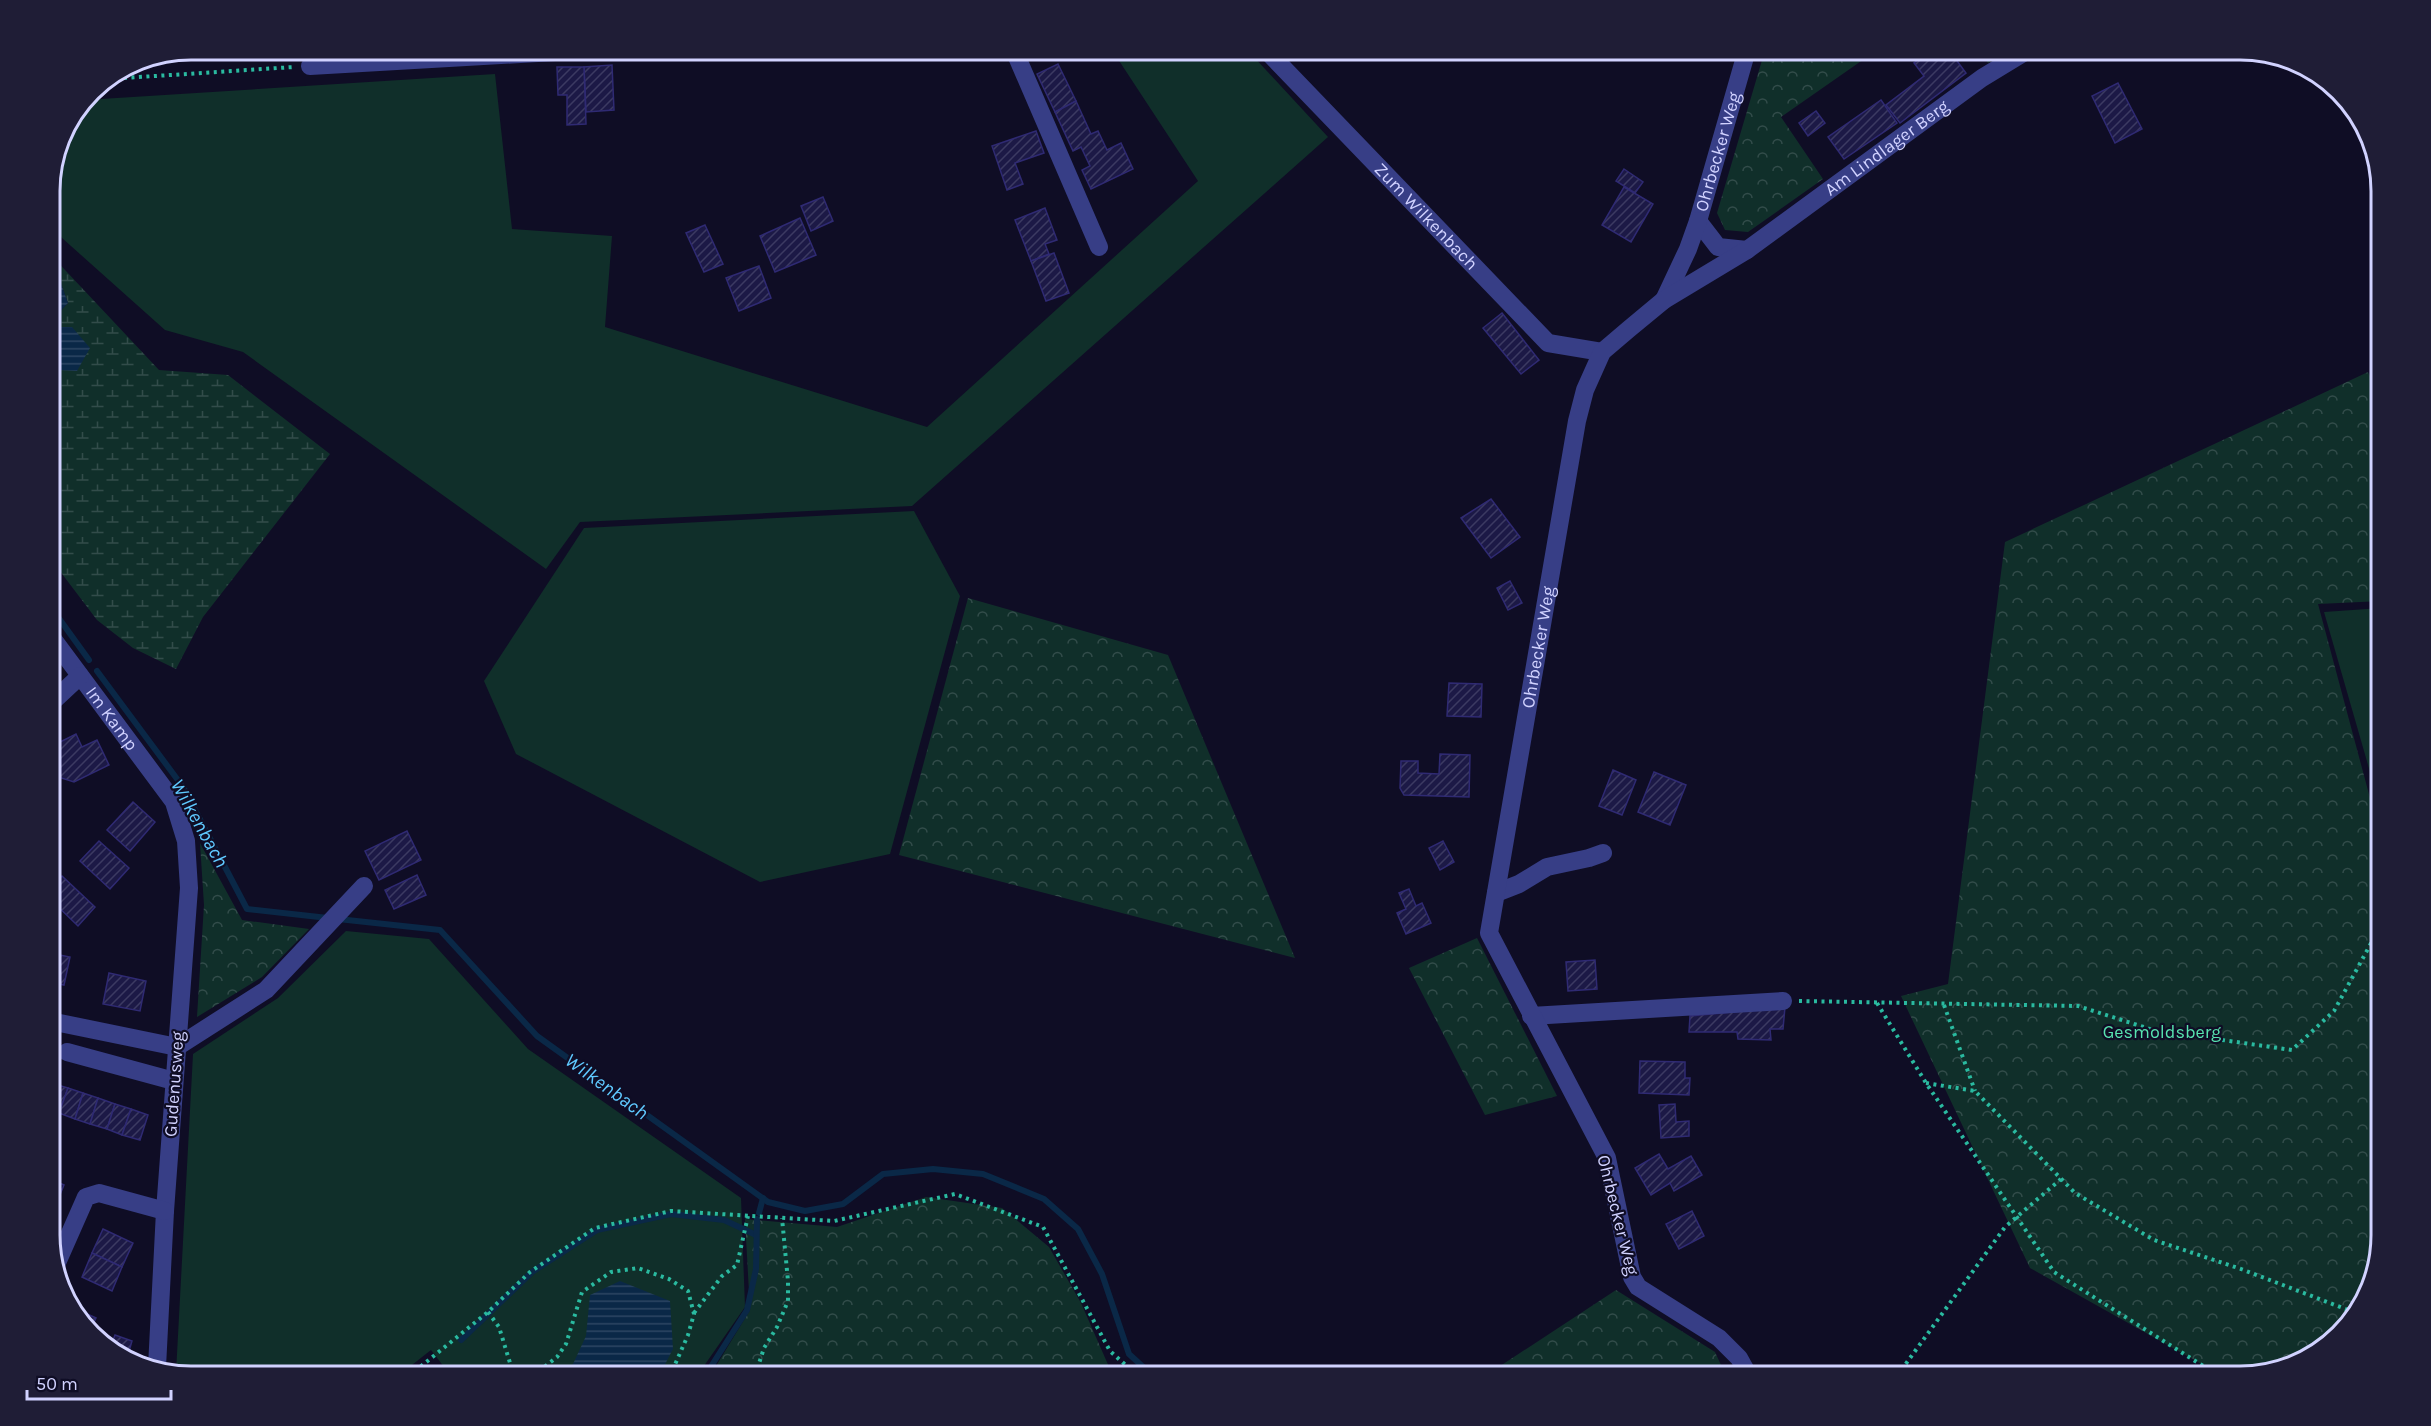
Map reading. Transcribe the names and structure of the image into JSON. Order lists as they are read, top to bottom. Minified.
{"streets":{"street":["Am Lindlager Berg","Ohrbecker Weg","Zum Wilkenbach","Im Kamp","Gudenusweg"]},"crossings":[["Am Lindlager Berg","Ohrbecker Weg"],["Ohrbecker Weg","Zum Wilkenbach"],["Im Kamp","Gudenusweg"]],"water":["Wilkenbach"],"parks":["Gesmoldsberg"],"scale_bar":"50 m"}
